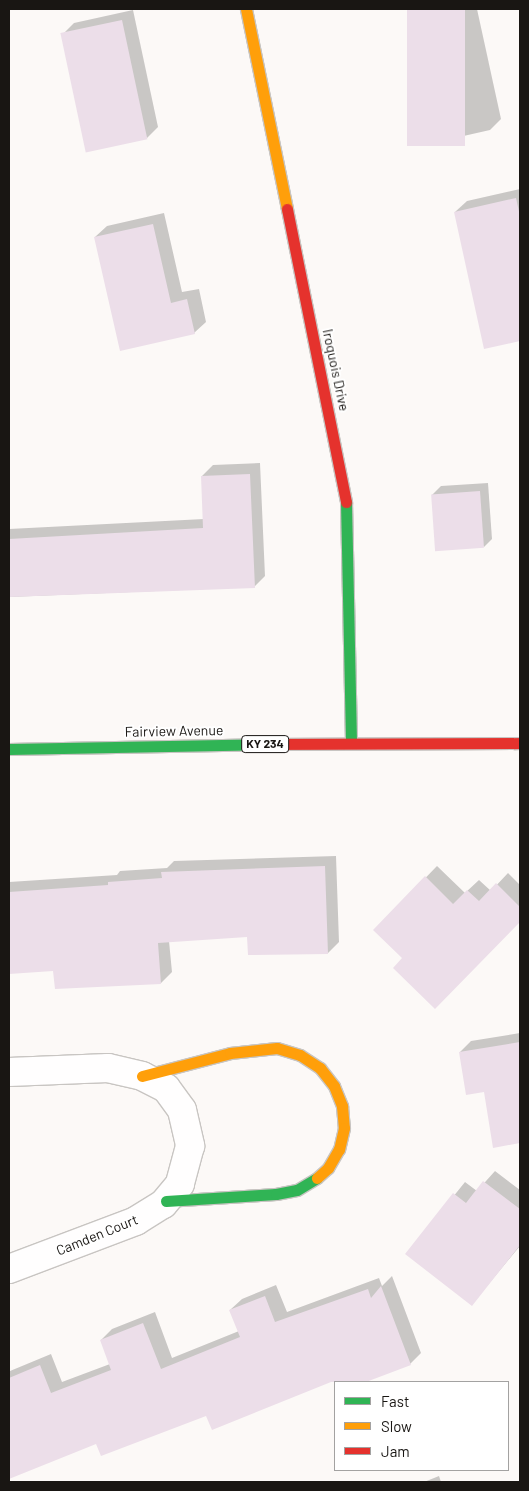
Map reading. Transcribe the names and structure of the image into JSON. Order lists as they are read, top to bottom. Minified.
{"streets":{"street":["Iroquois Drive","Fairview Avenue","KY 234","Camden Court"]},"crossings":[["Iroquois Drive","Fairview Avenue"]],"legend":["Fast","Slow","Jam"]}
